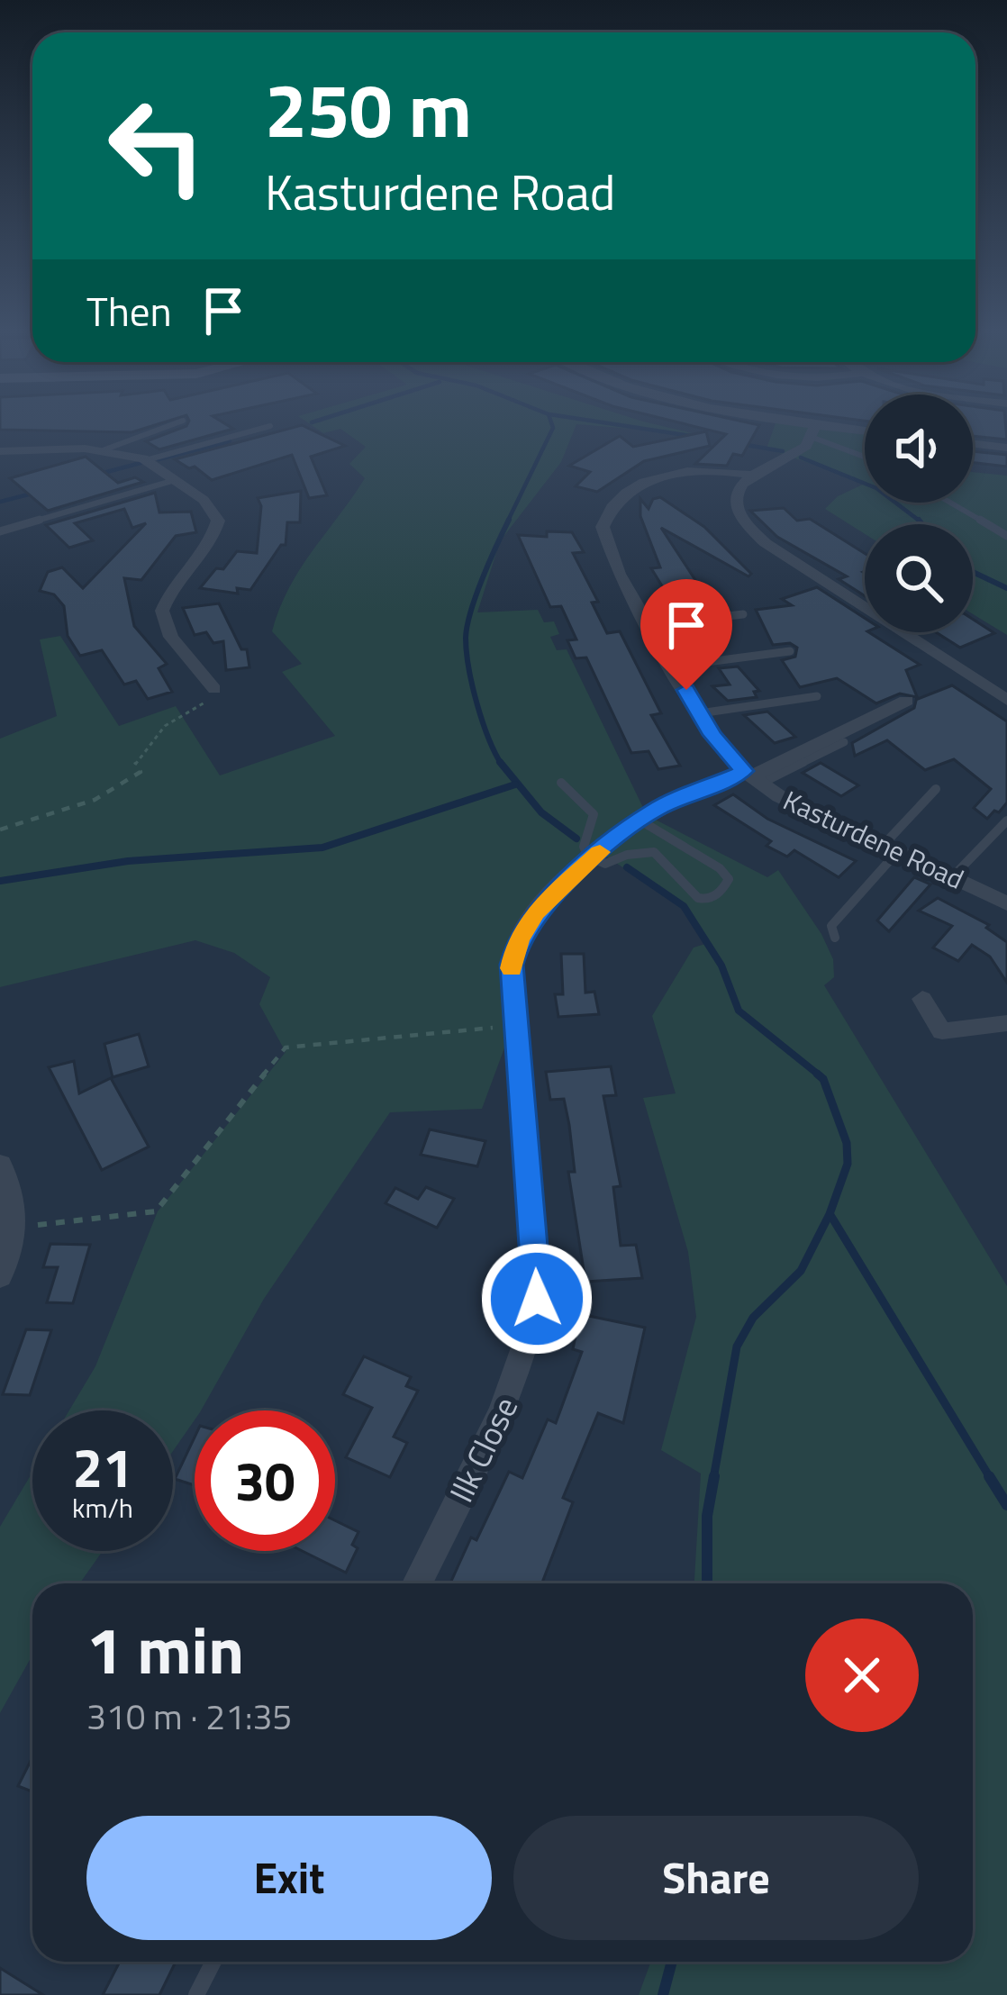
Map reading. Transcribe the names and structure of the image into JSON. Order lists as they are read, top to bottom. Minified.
{"streets":{"street":["Kasturdene Road","Ilk Close"]},"crossings":[["Kasturdene Road","Ilk Close"]],"page":{"turn":["250 m","Kasturdene Road"],"then":"Then","speed":"21 km/h","limit":"30","heading":["1 min","310 m · 21:35"],"buttons":["Exit","Share"]}}
